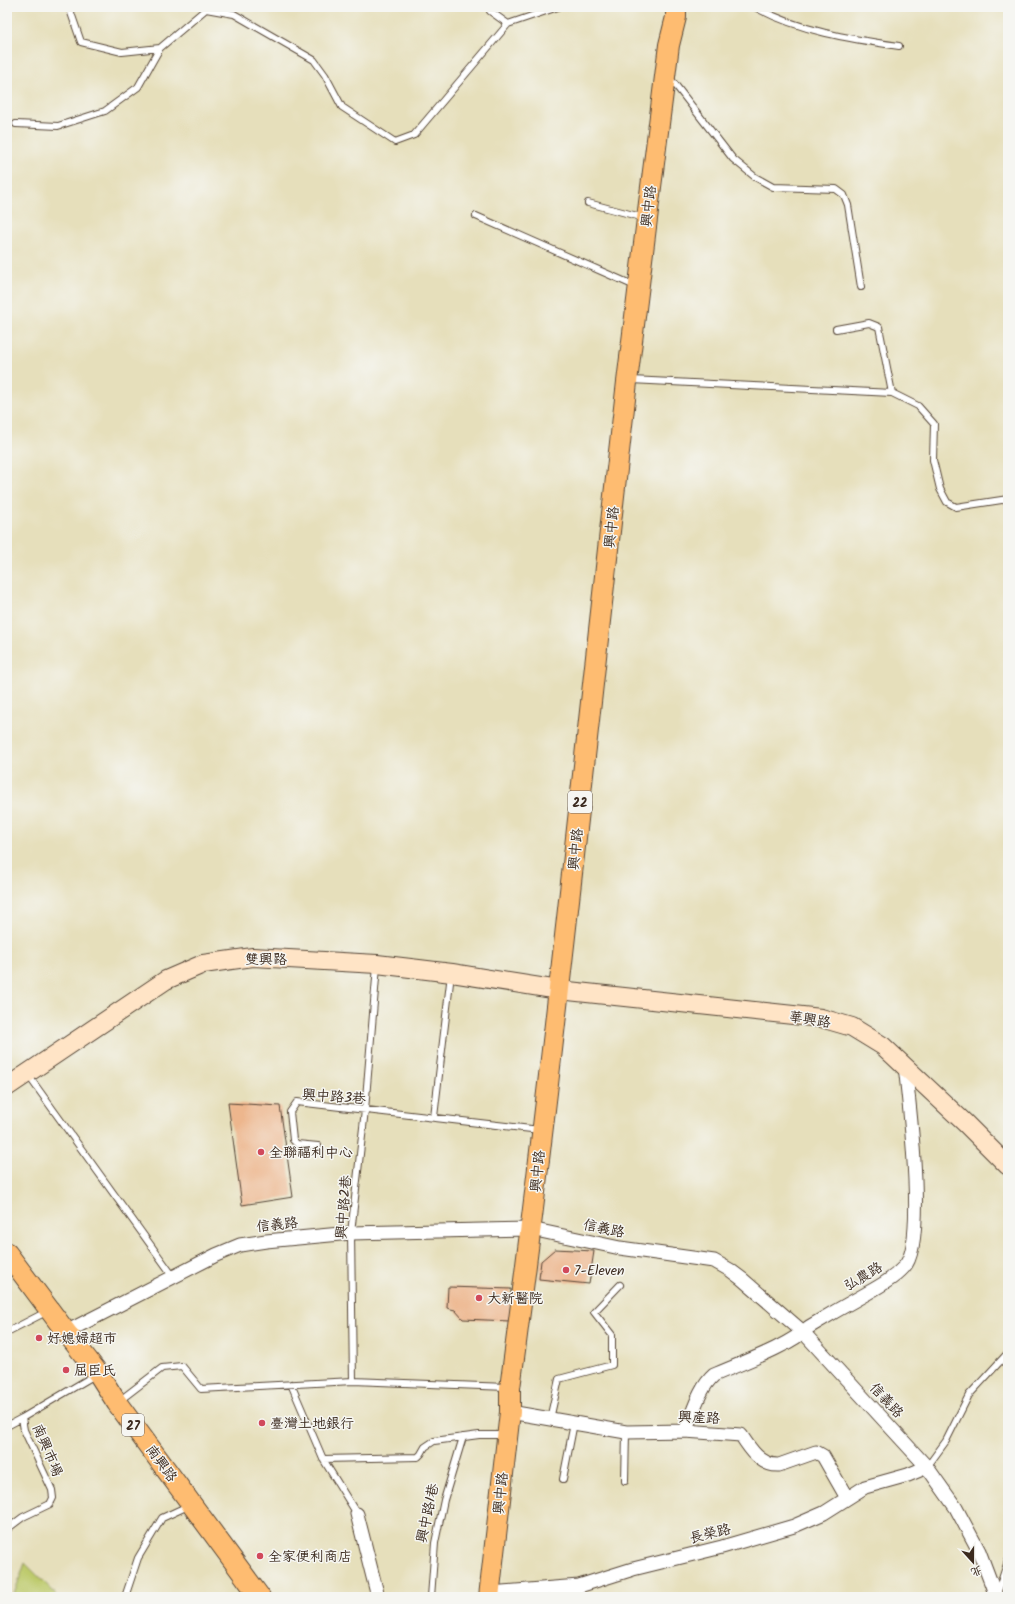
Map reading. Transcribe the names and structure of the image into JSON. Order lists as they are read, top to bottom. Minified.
{"streets":{"main road":["興中路","22","雙興路","華興路","27","南興路"],"street":["信義路","弘農路","興產路","長榮路"],"lane":["興中路3巷","興中路2巷","南興市場","興中路1巷"]},"crossings":[["興中路","雙興路"],["興中路","華興路"],["興中路","興中路3巷"],["興中路","信義路"],["興中路","興產路"],["興中路","長榮路"],["雙興路","華興路"],["雙興路","興中路2巷"],["華興路","弘農路"],["興中路3巷","興中路2巷"],["興中路2巷","信義路"],["信義路","弘農路"],["信義路","南興路"],["信義路","長榮路"],["弘農路","興產路"],["興產路","長榮路"],["南興市場","南興路"]],"places":["全聯福利中心","7-Eleven","大新醫院","好媳婦超市","屈臣氏","臺灣土地銀行","全家便利商店"],"north":"bottom"}
